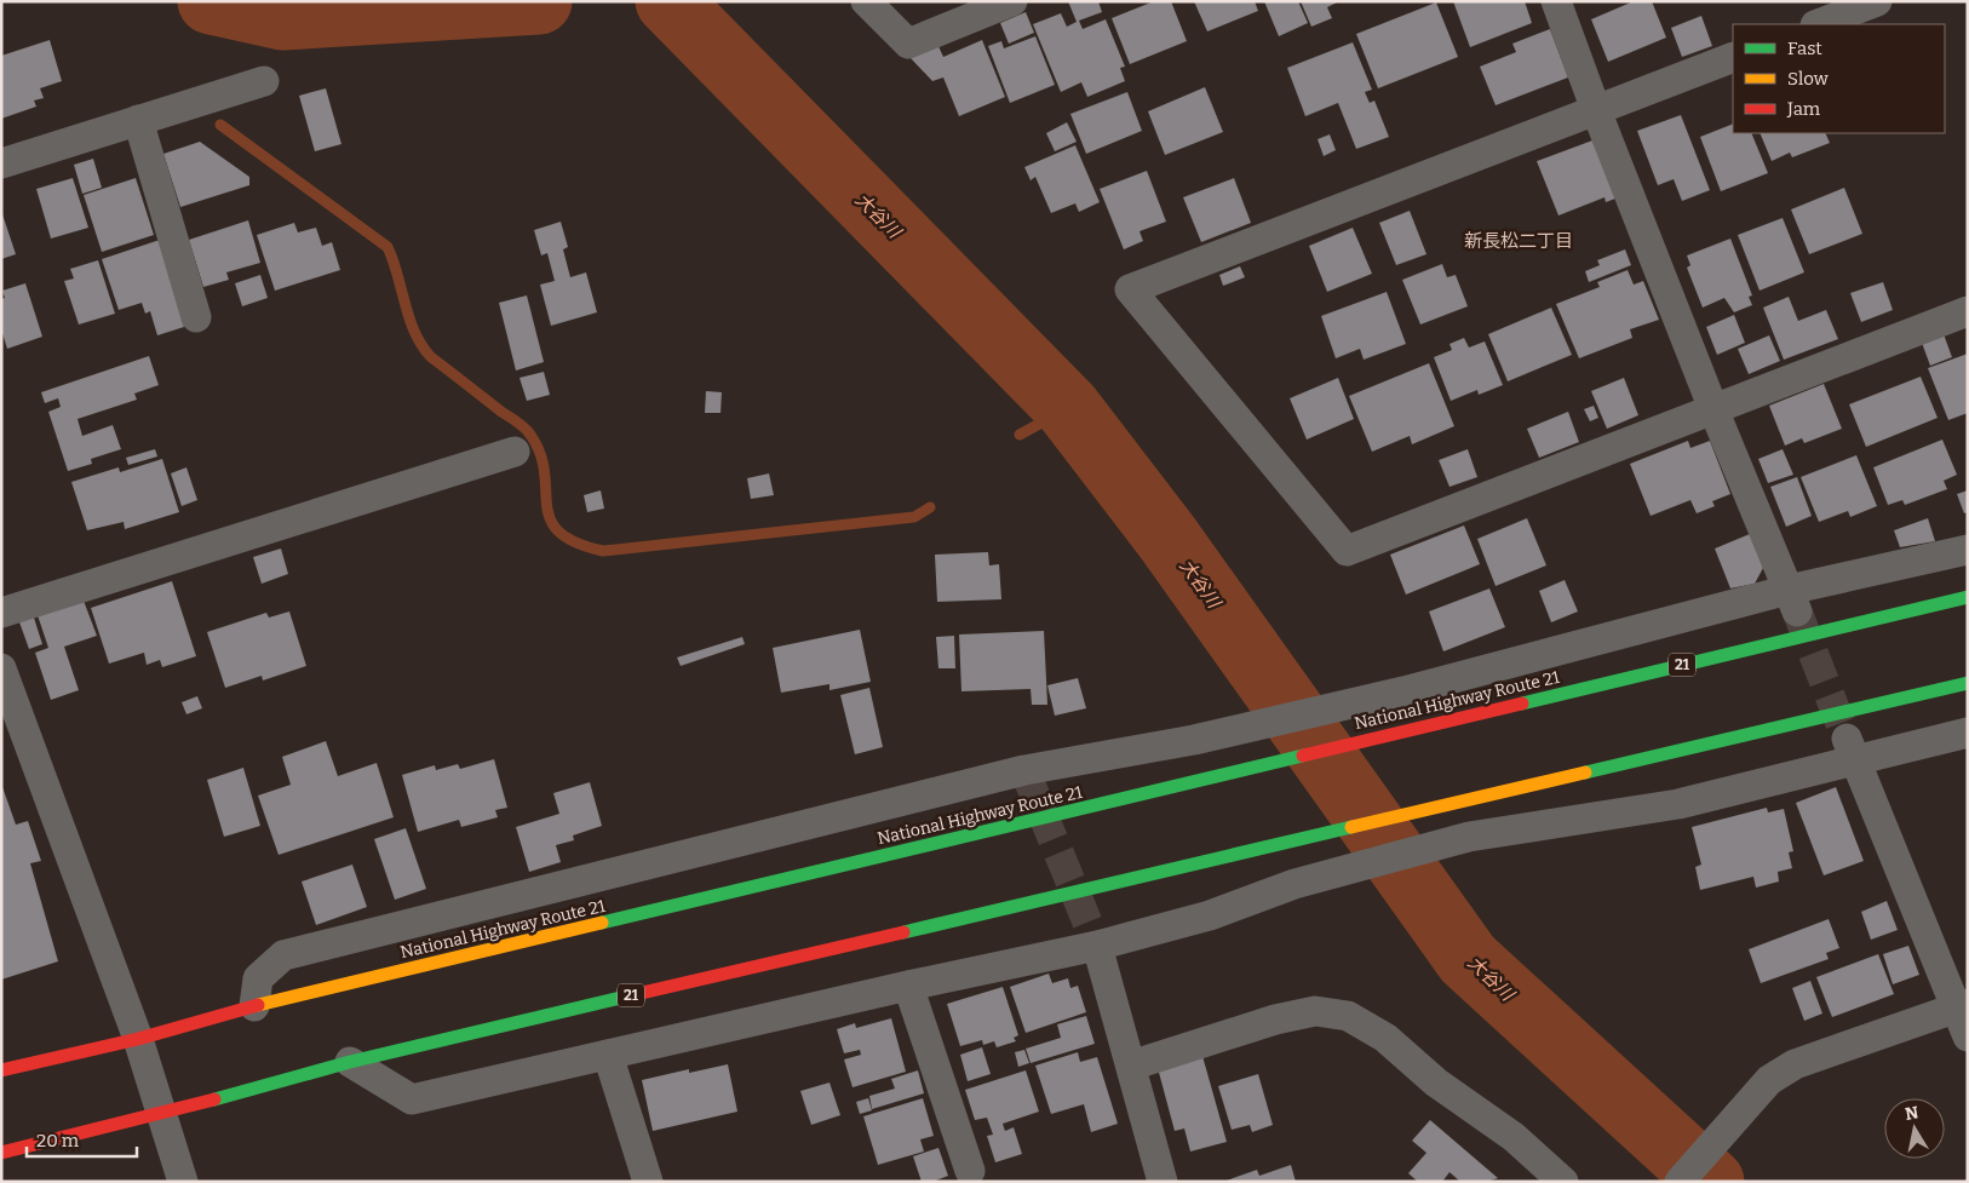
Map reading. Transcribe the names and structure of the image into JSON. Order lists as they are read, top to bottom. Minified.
{"streets":{"highway":["21","National Highway Route 21"]},"districts":["新長松二丁目"],"water":["大谷川"],"legend":["Fast","Slow","Jam"],"scale_bar":"20 m","north":"top"}
